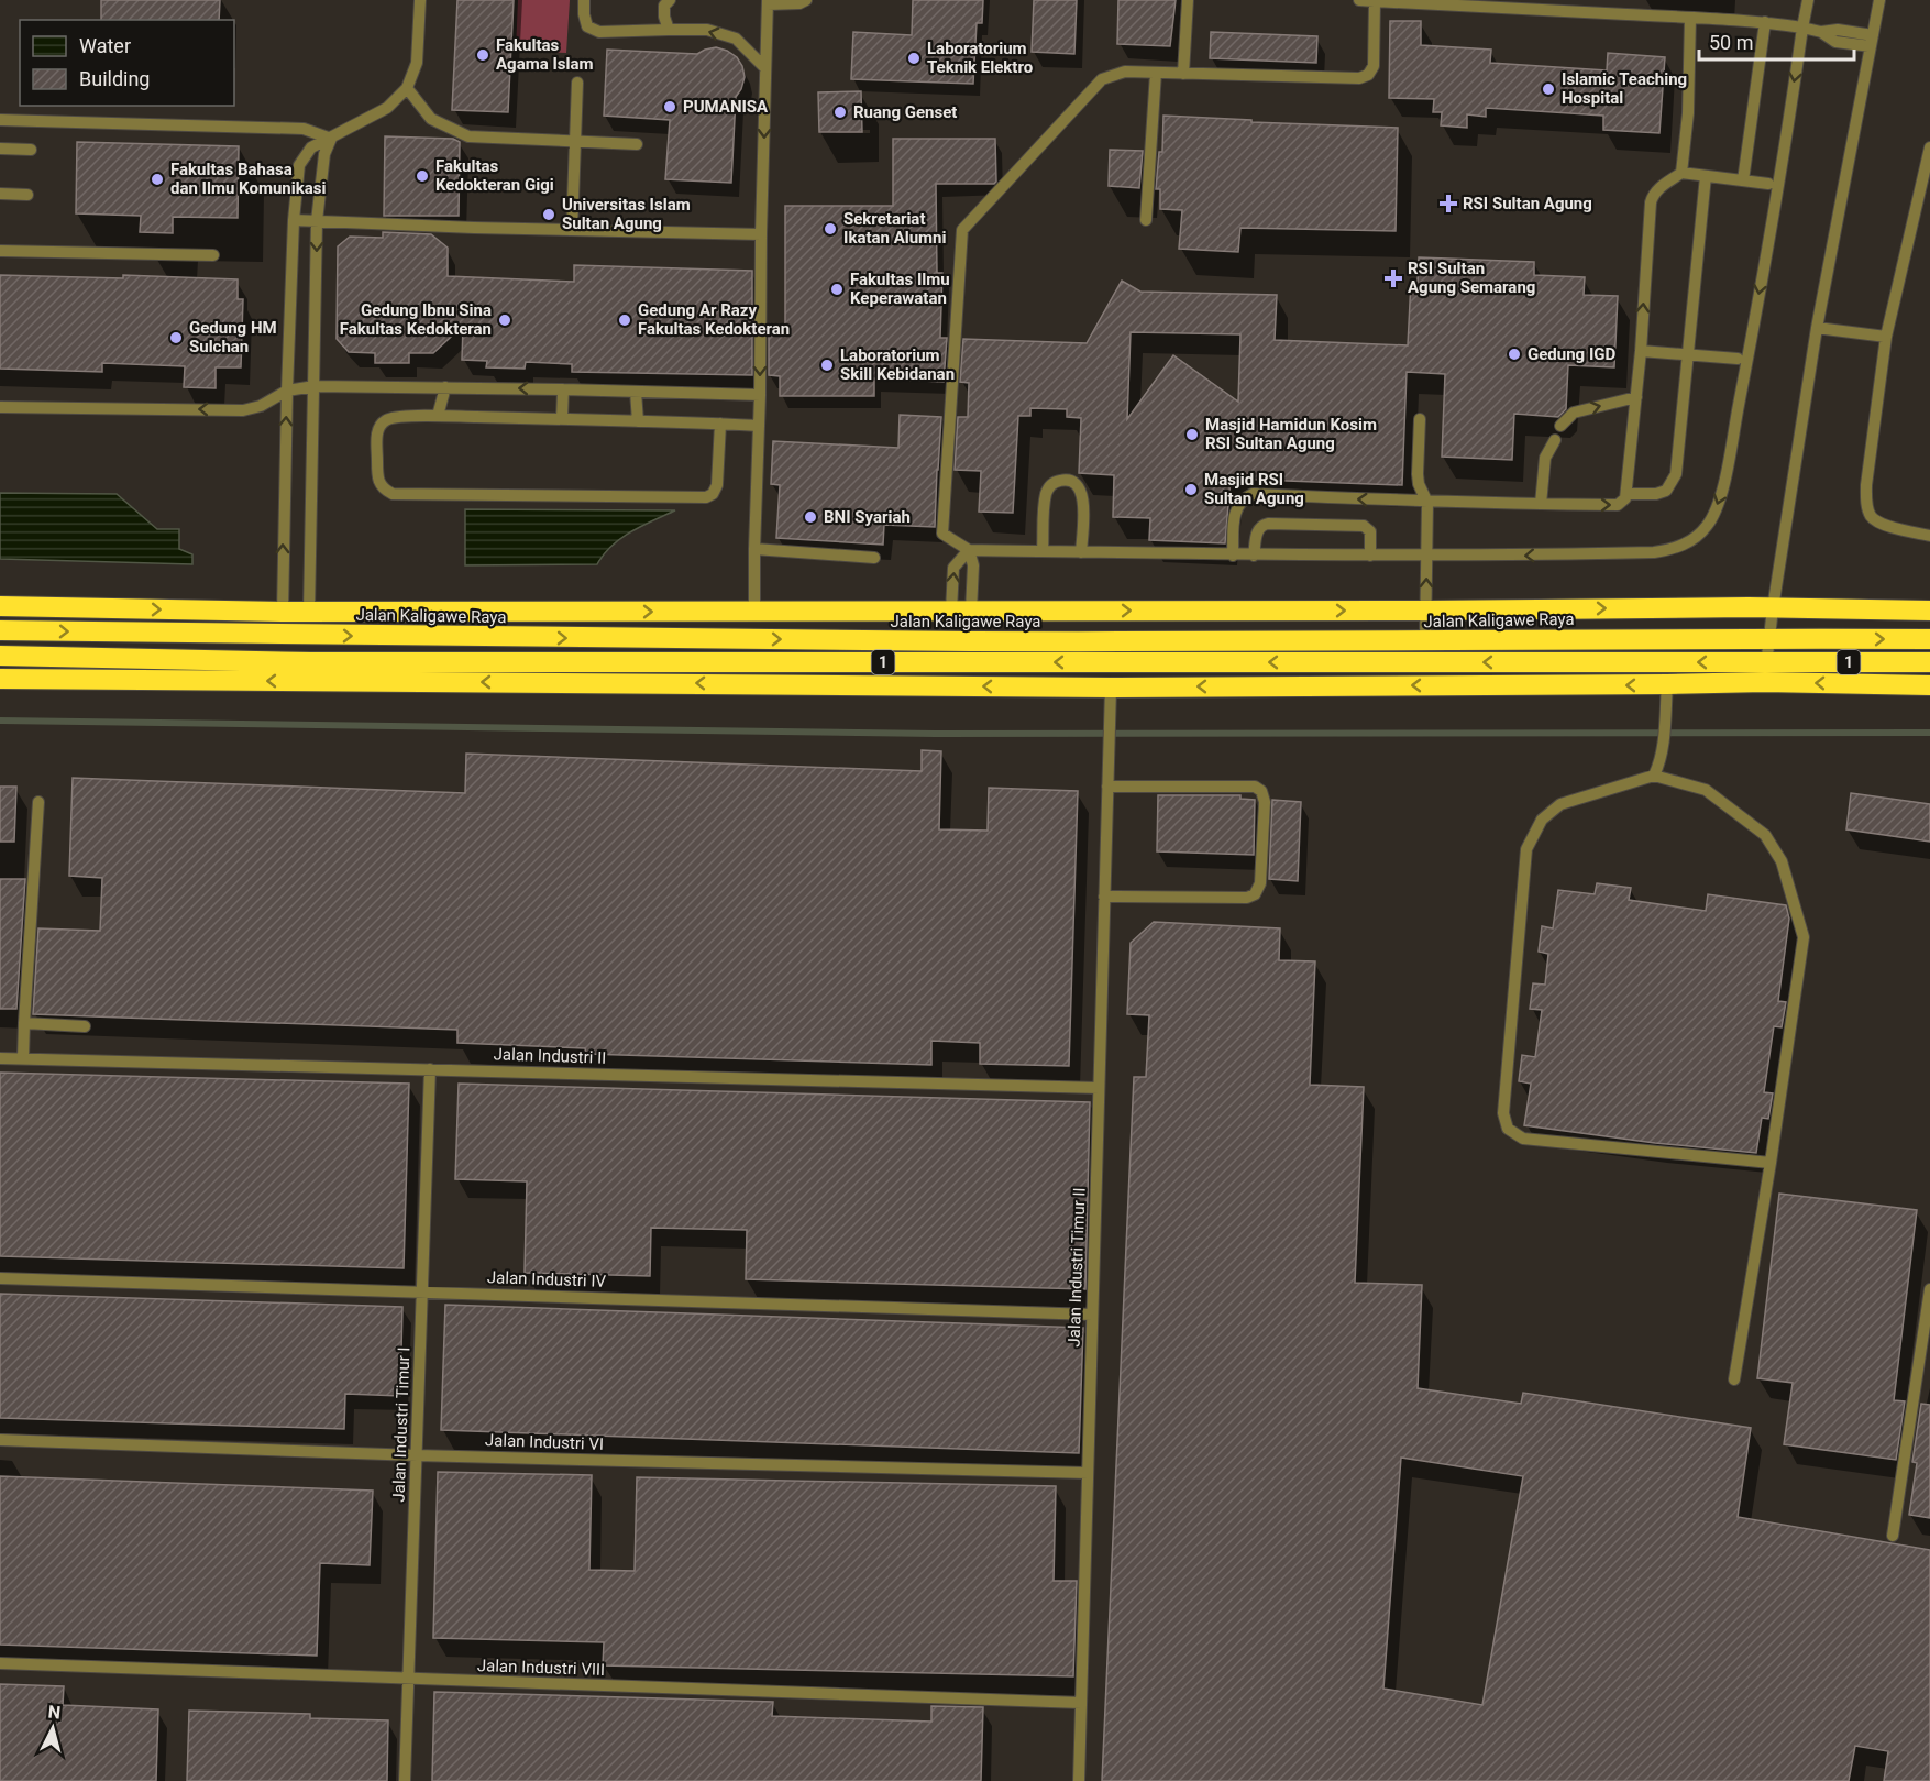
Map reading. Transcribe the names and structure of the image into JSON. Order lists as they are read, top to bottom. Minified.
{"streets":{"highway":["Jalan Kaligawe Raya","1"],"lane":["Jalan Industri II","Jalan Industri Timur II","Jalan Industri IV","Jalan Industri Timur I","Jalan Industri VI","Jalan Industri VIII"]},"crossings":[["Jalan Industri II","Jalan Industri Timur II"],["Jalan Industri II","Jalan Industri Timur I"],["Jalan Industri Timur II","Jalan Industri IV"],["Jalan Industri Timur II","Jalan Industri VI"],["Jalan Industri Timur II","Jalan Industri VIII"],["Jalan Industri IV","Jalan Industri Timur I"],["Jalan Industri Timur I","Jalan Industri VI"],["Jalan Industri Timur I","Jalan Industri VIII"]],"places":{"other":["Fakultas Agama Islam","Laboratorium Teknik Elektro","Islamic Teaching Hospital","PUMANISA","Ruang Genset","Fakultas Kedokteran Gigi","Fakultas Bahasa dan Ilmu Komunikasi","Universitas Islam Sultan Agung","Sekretariat Ikatan Alumni","Fakultas Ilmu Keperawatan","Gedung Ibnu Sina Fakultas Kedokteran","Gedung Ar Razy Fakultas Kedokteran","Gedung HM Sulchan","Gedung IGD","Laboratorium Skill Kebidanan","Masjid Hamidun Kosim RSI Sultan Agung","Masjid RSI Sultan Agung","BNI Syariah"],"health":["RSI Sultan Agung","RSI Sultan Agung Semarang"]},"legend":["Water","Building"],"scale_bar":"50 m","north":"top"}
